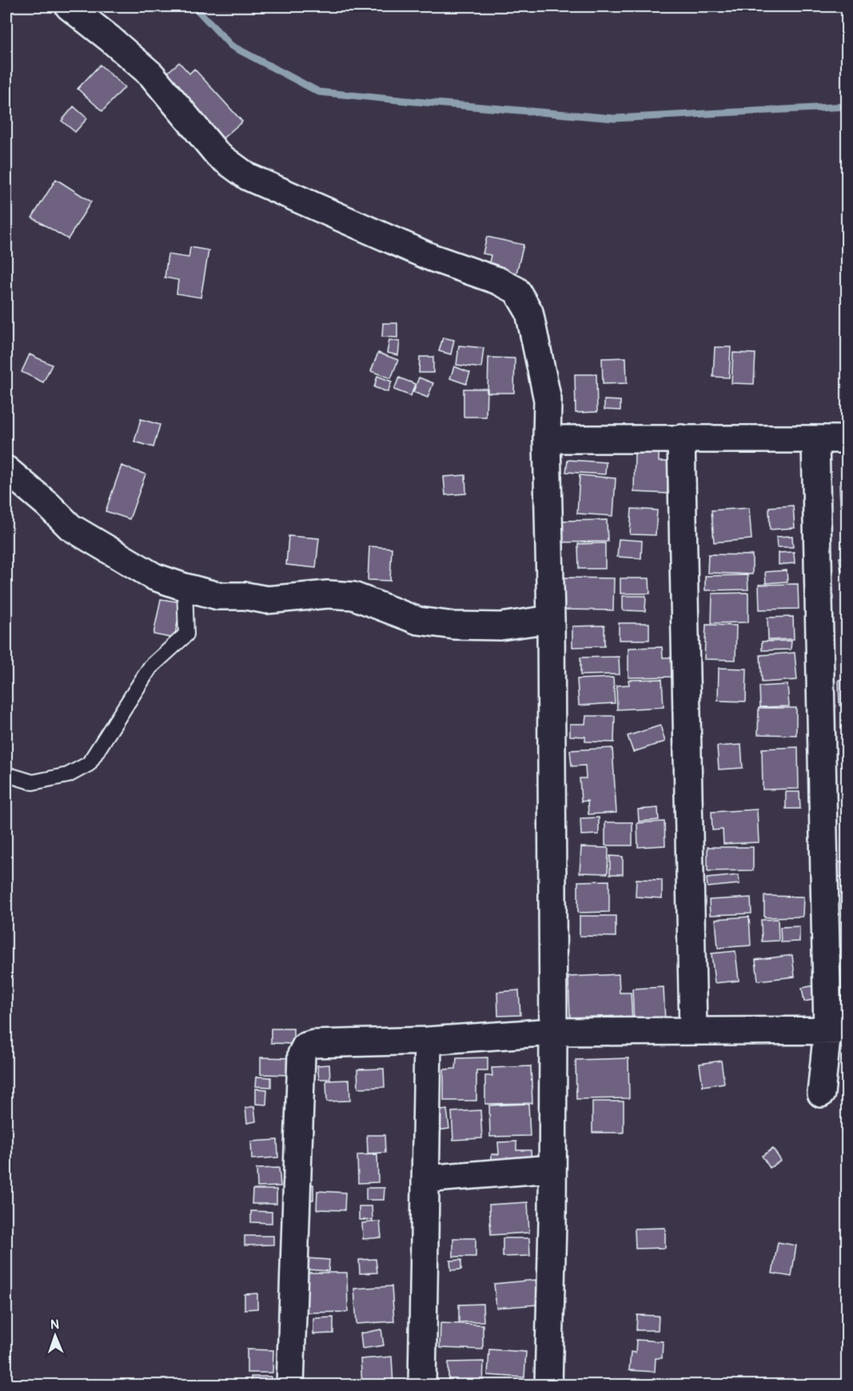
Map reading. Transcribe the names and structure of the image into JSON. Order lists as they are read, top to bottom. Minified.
{"north":"top"}
